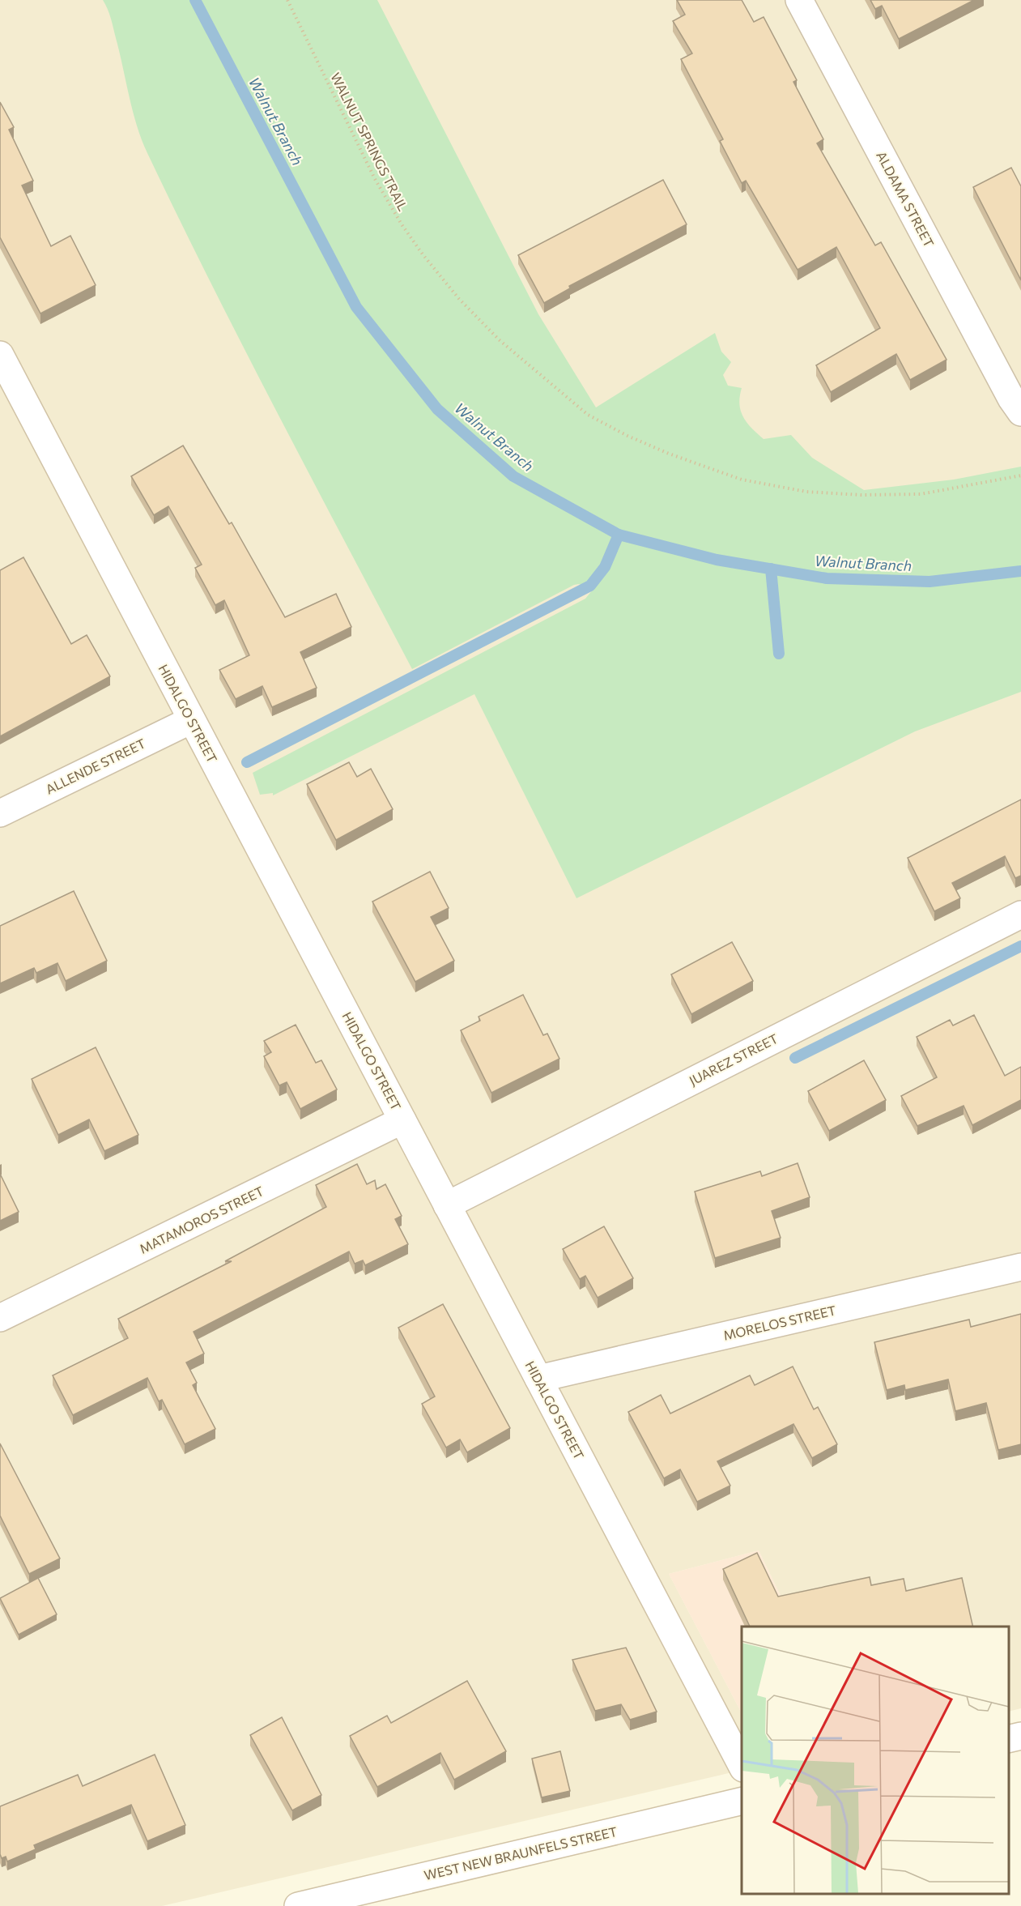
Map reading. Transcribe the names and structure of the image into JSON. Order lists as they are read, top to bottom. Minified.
{"streets":{"street":["ALDAMA STREET","HIDALGO STREET","ALLENDE STREET","JUAREZ STREET","MATAMOROS STREET","MORELOS STREET","WEST NEW BRAUNFELS STREET"],"path":["WALNUT SPRINGS TRAIL"]},"crossings":[["HIDALGO STREET","ALLENDE STREET"],["HIDALGO STREET","JUAREZ STREET"],["HIDALGO STREET","MATAMOROS STREET"],["HIDALGO STREET","MORELOS STREET"]],"water":["Walnut Branch"]}
